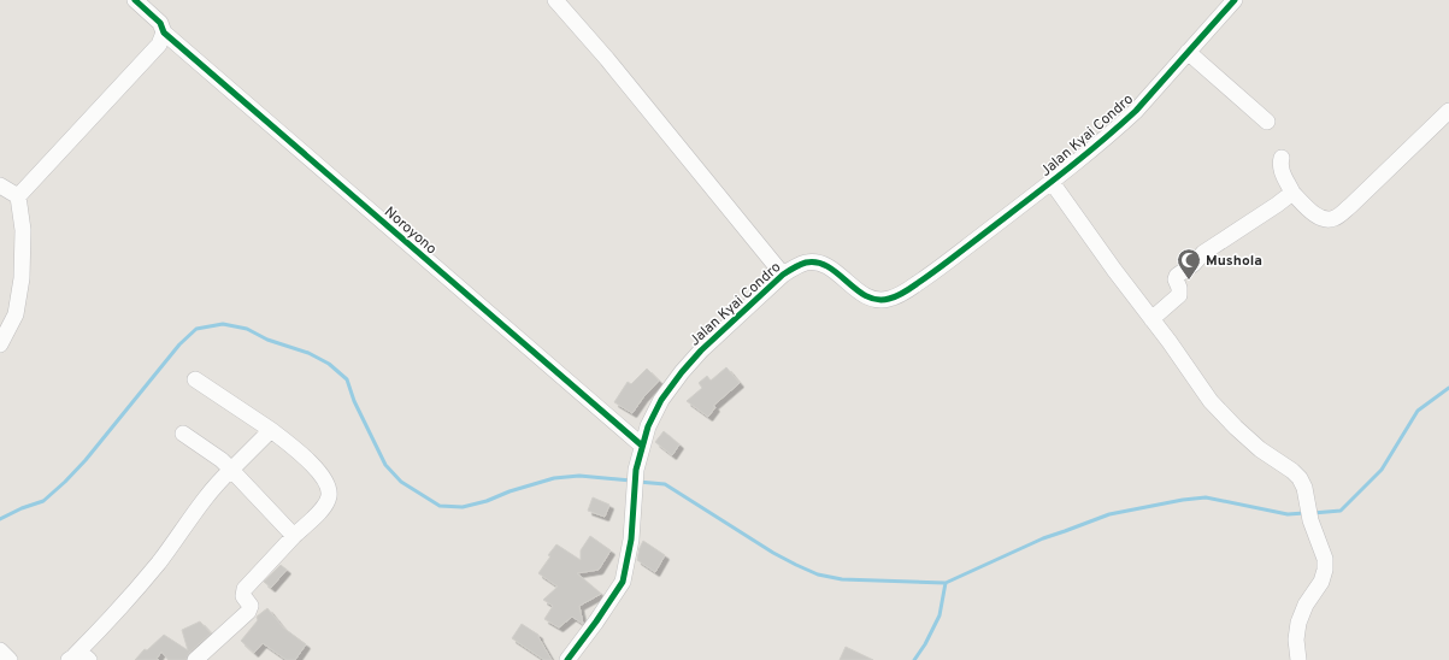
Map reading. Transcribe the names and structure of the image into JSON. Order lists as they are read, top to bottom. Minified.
{"streets":{"street":["Jalan Kyai Condro","Noroyono"]},"crossings":[["Jalan Kyai Condro","Noroyono"]],"places":{"mosque":["Mushola"]}}
